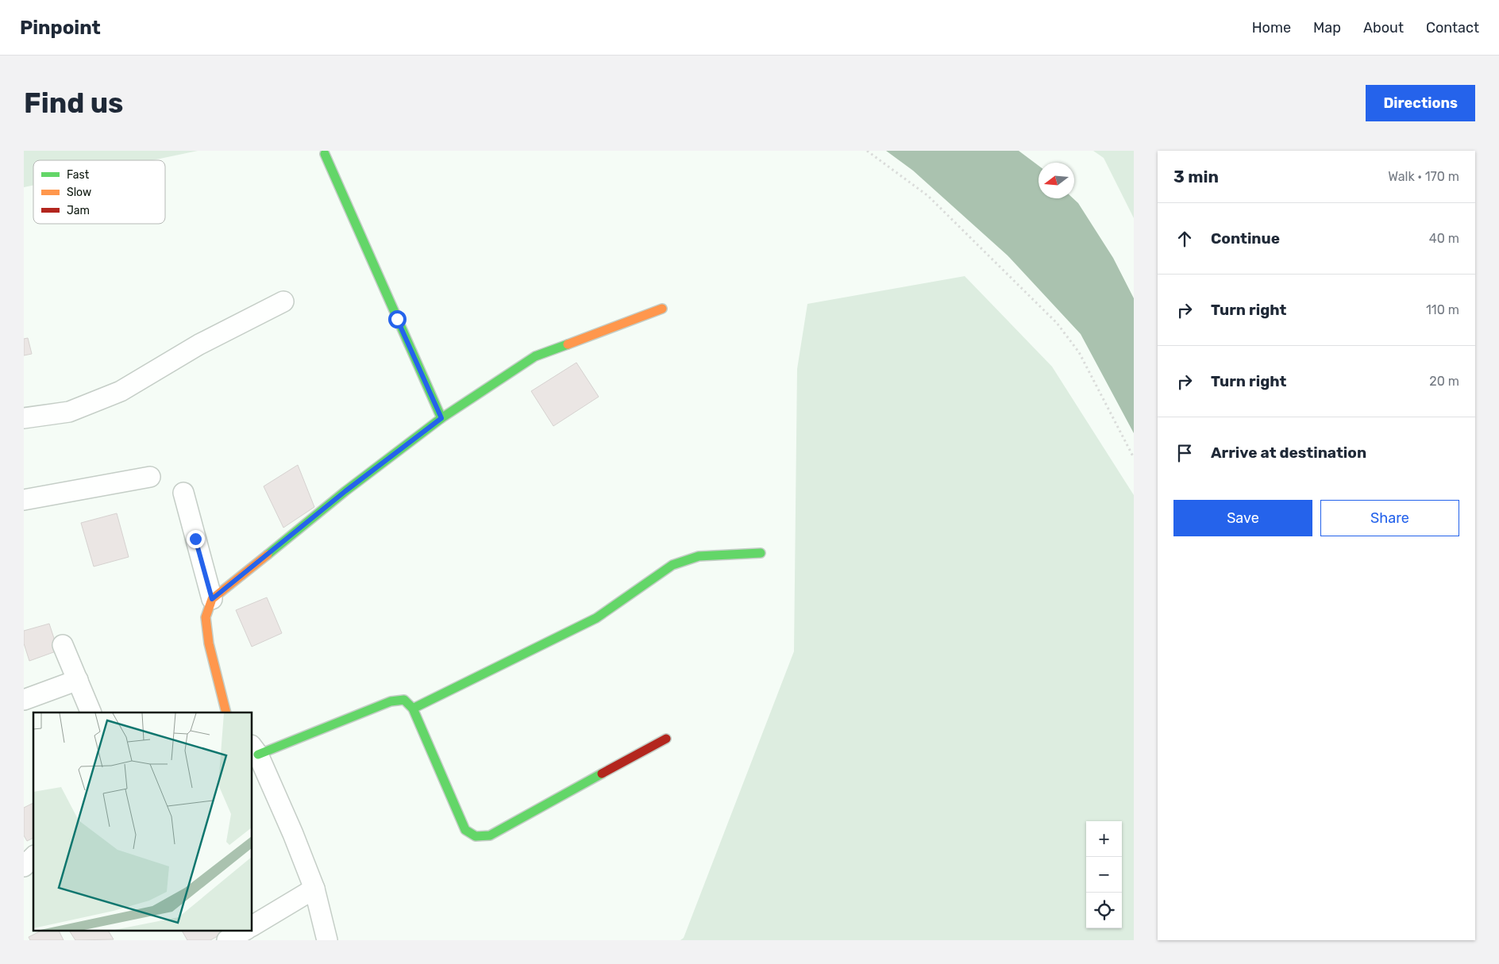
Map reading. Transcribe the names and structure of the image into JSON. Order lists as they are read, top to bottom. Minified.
{"legend":["Fast","Slow","Jam"],"north":"left","page":{"header":"Pinpoint","nav":["Home","Map","About","Contact"],"buttons":["Directions",["Save","Share"]],"title":"Find us","heading":["3 min","Walk · 170 m"],"list":[["Continue","40 m"],["Turn right","110 m"],["Turn right","20 m"],"Arrive at destination"],"map_buttons":["+","−"]}}
